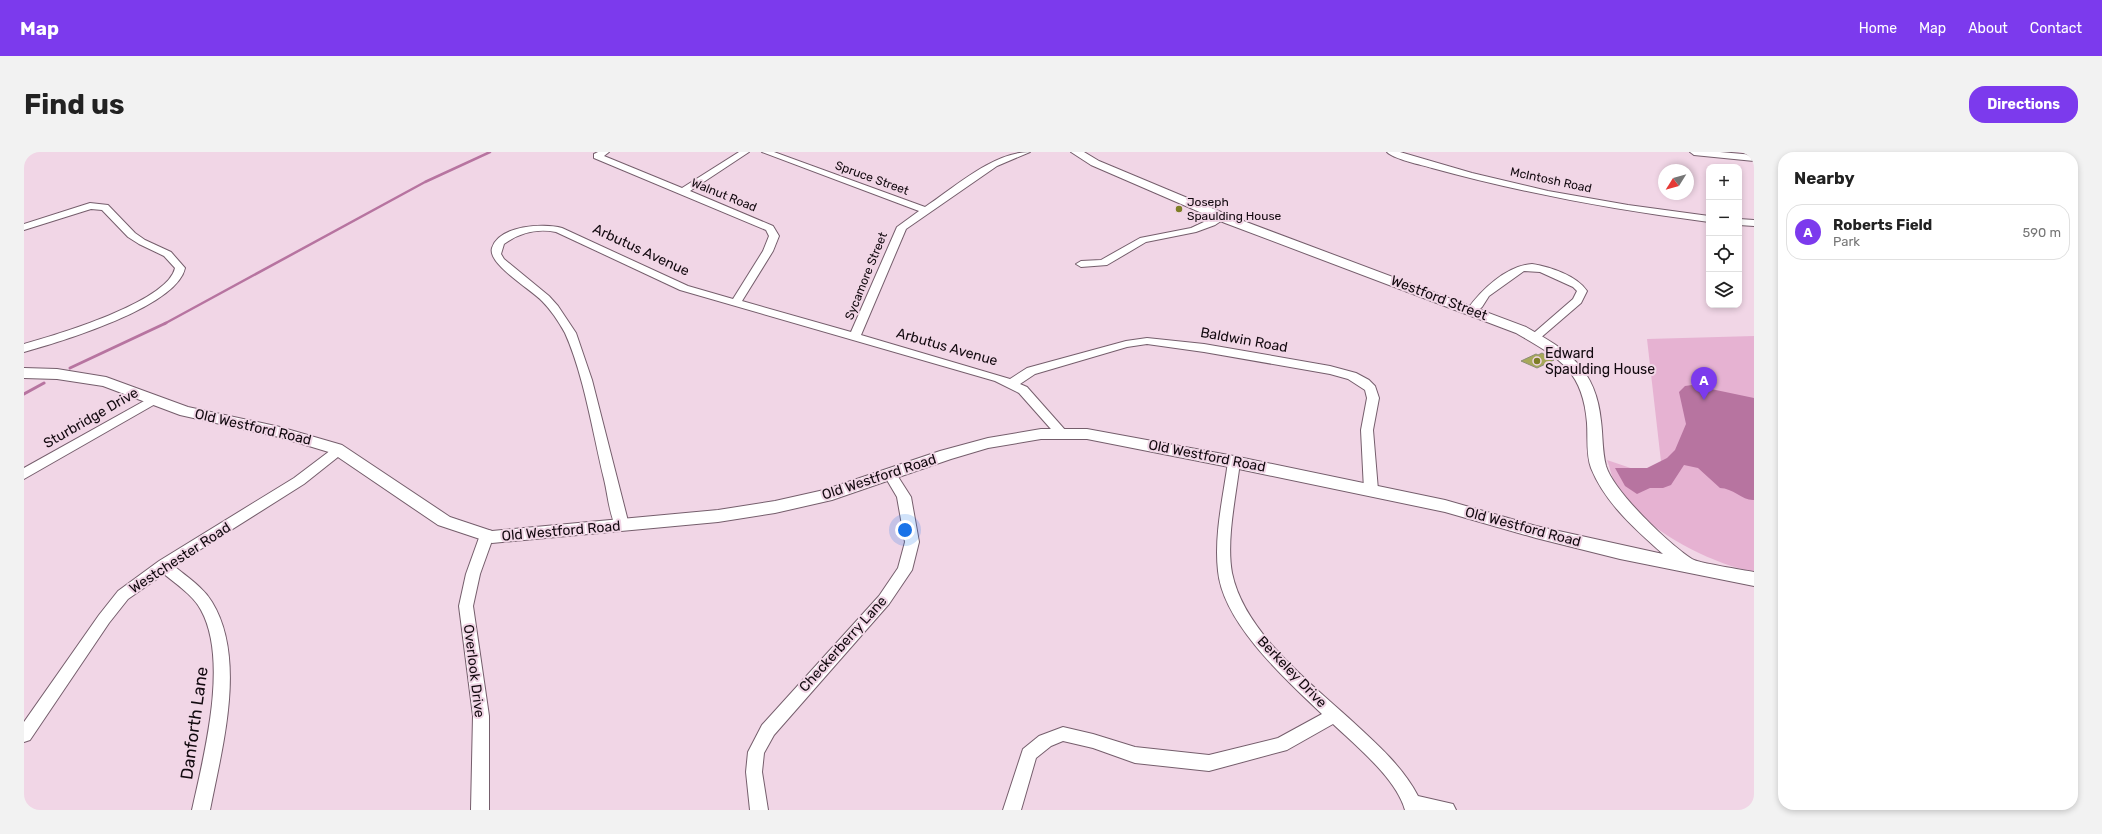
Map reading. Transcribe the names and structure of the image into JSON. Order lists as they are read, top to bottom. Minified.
{"streets":{"main road":["Westford Street","Old Westford Road"],"street":["Spruce Street","McIntosh Road","Walnut Road","Arbutus Avenue","Sycamore Street","Baldwin Road","Sturbridge Drive","Westchester Road","Checkerberry Lane","Overlook Drive","Berkeley Drive","Danforth Lane"]},"crossings":[["Spruce Street","Sycamore Street"],["Walnut Road","Arbutus Avenue"],["Arbutus Avenue","Sycamore Street"],["Arbutus Avenue","Baldwin Road"],["Arbutus Avenue","Old Westford Road"],["Westford Street","Old Westford Road"],["Baldwin Road","Old Westford Road"],["Sturbridge Drive","Old Westford Road"],["Old Westford Road","Westchester Road"],["Old Westford Road","Checkerberry Lane"],["Old Westford Road","Overlook Drive"],["Old Westford Road","Berkeley Drive"],["Westchester Road","Danforth Lane"]],"places":["Joseph Spaulding House","Edward Spaulding House"],"north":"bottom left","page":{"header":"Map","nav":["Home","Map","About","Contact"],"buttons":"Directions","title":"Find us","heading":"Nearby","map_buttons":["+","−"],"list":[{"mark":"A","name":"Roberts Field","note":"Park","value":"590 m"}],"pins":"A"}}
